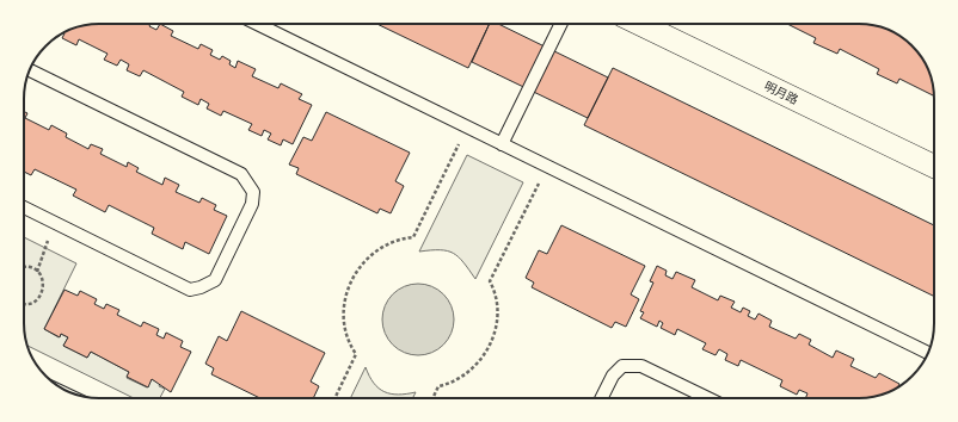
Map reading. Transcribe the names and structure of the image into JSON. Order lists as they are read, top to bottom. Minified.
{"streets":{"street":["明月路"]}}
